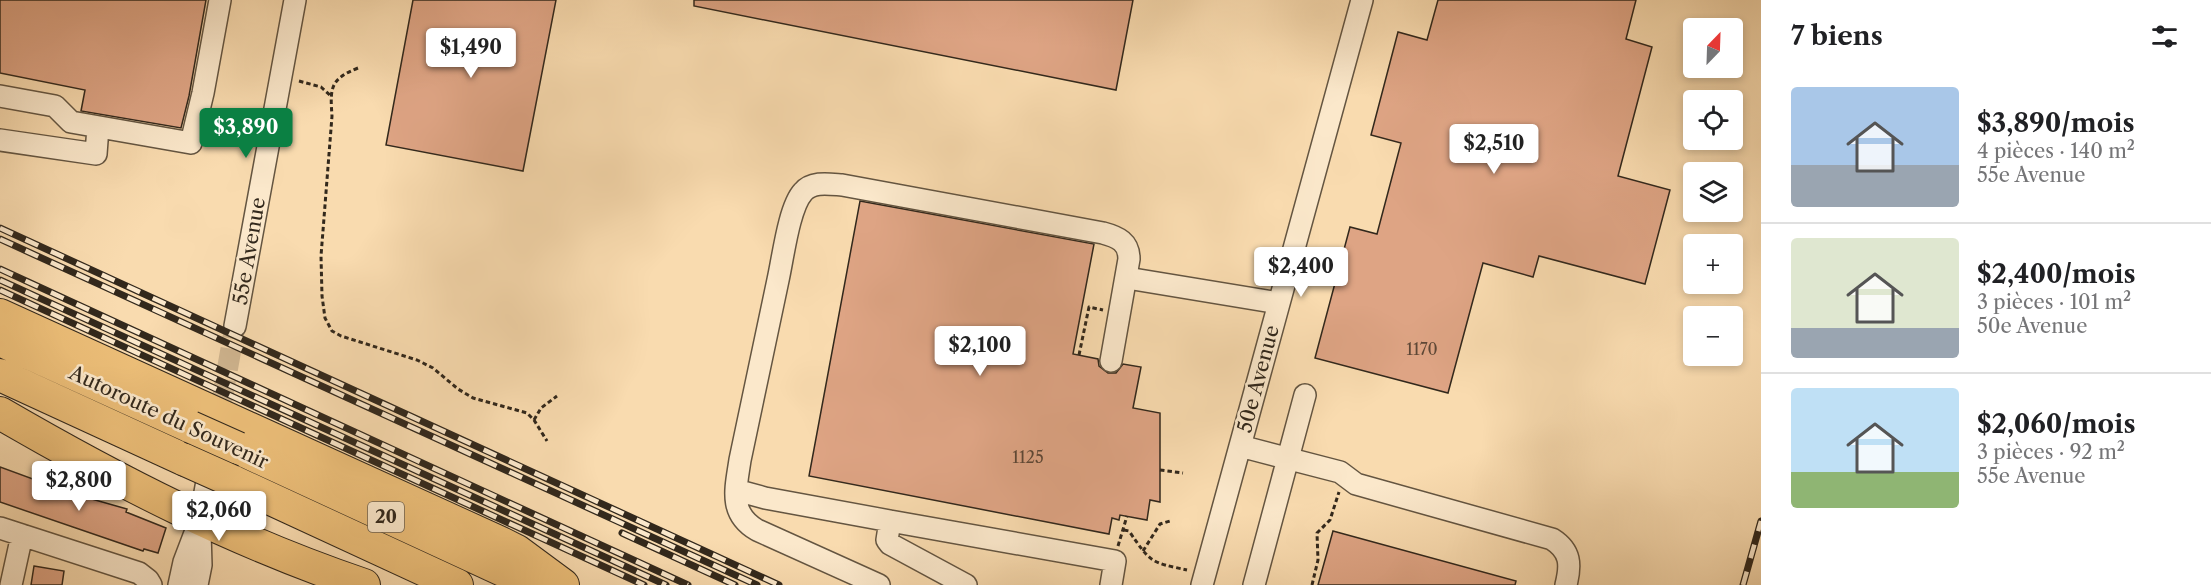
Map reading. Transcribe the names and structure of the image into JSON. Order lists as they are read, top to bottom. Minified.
{"streets":{"highway":["Autoroute du Souvenir","20"],"street":["55e Avenue","50e Avenue"]},"house_numbers":["1170","1125"],"north":"top right","page":{"heading":"7 biens","map_buttons":["+","−"],"price":["$1,490","$3,890","$2,510","$2,400","$2,100","$2,800","$2,060"],"list":[{"name":"$3,890/mois","note":"4 pièces · 140 m² · 55e Avenue"},{"name":"$2,400/mois","note":"3 pièces · 101 m² · 50e Avenue"},{"name":"$2,060/mois","note":"3 pièces · 92 m² · 55e Avenue"}]}}
